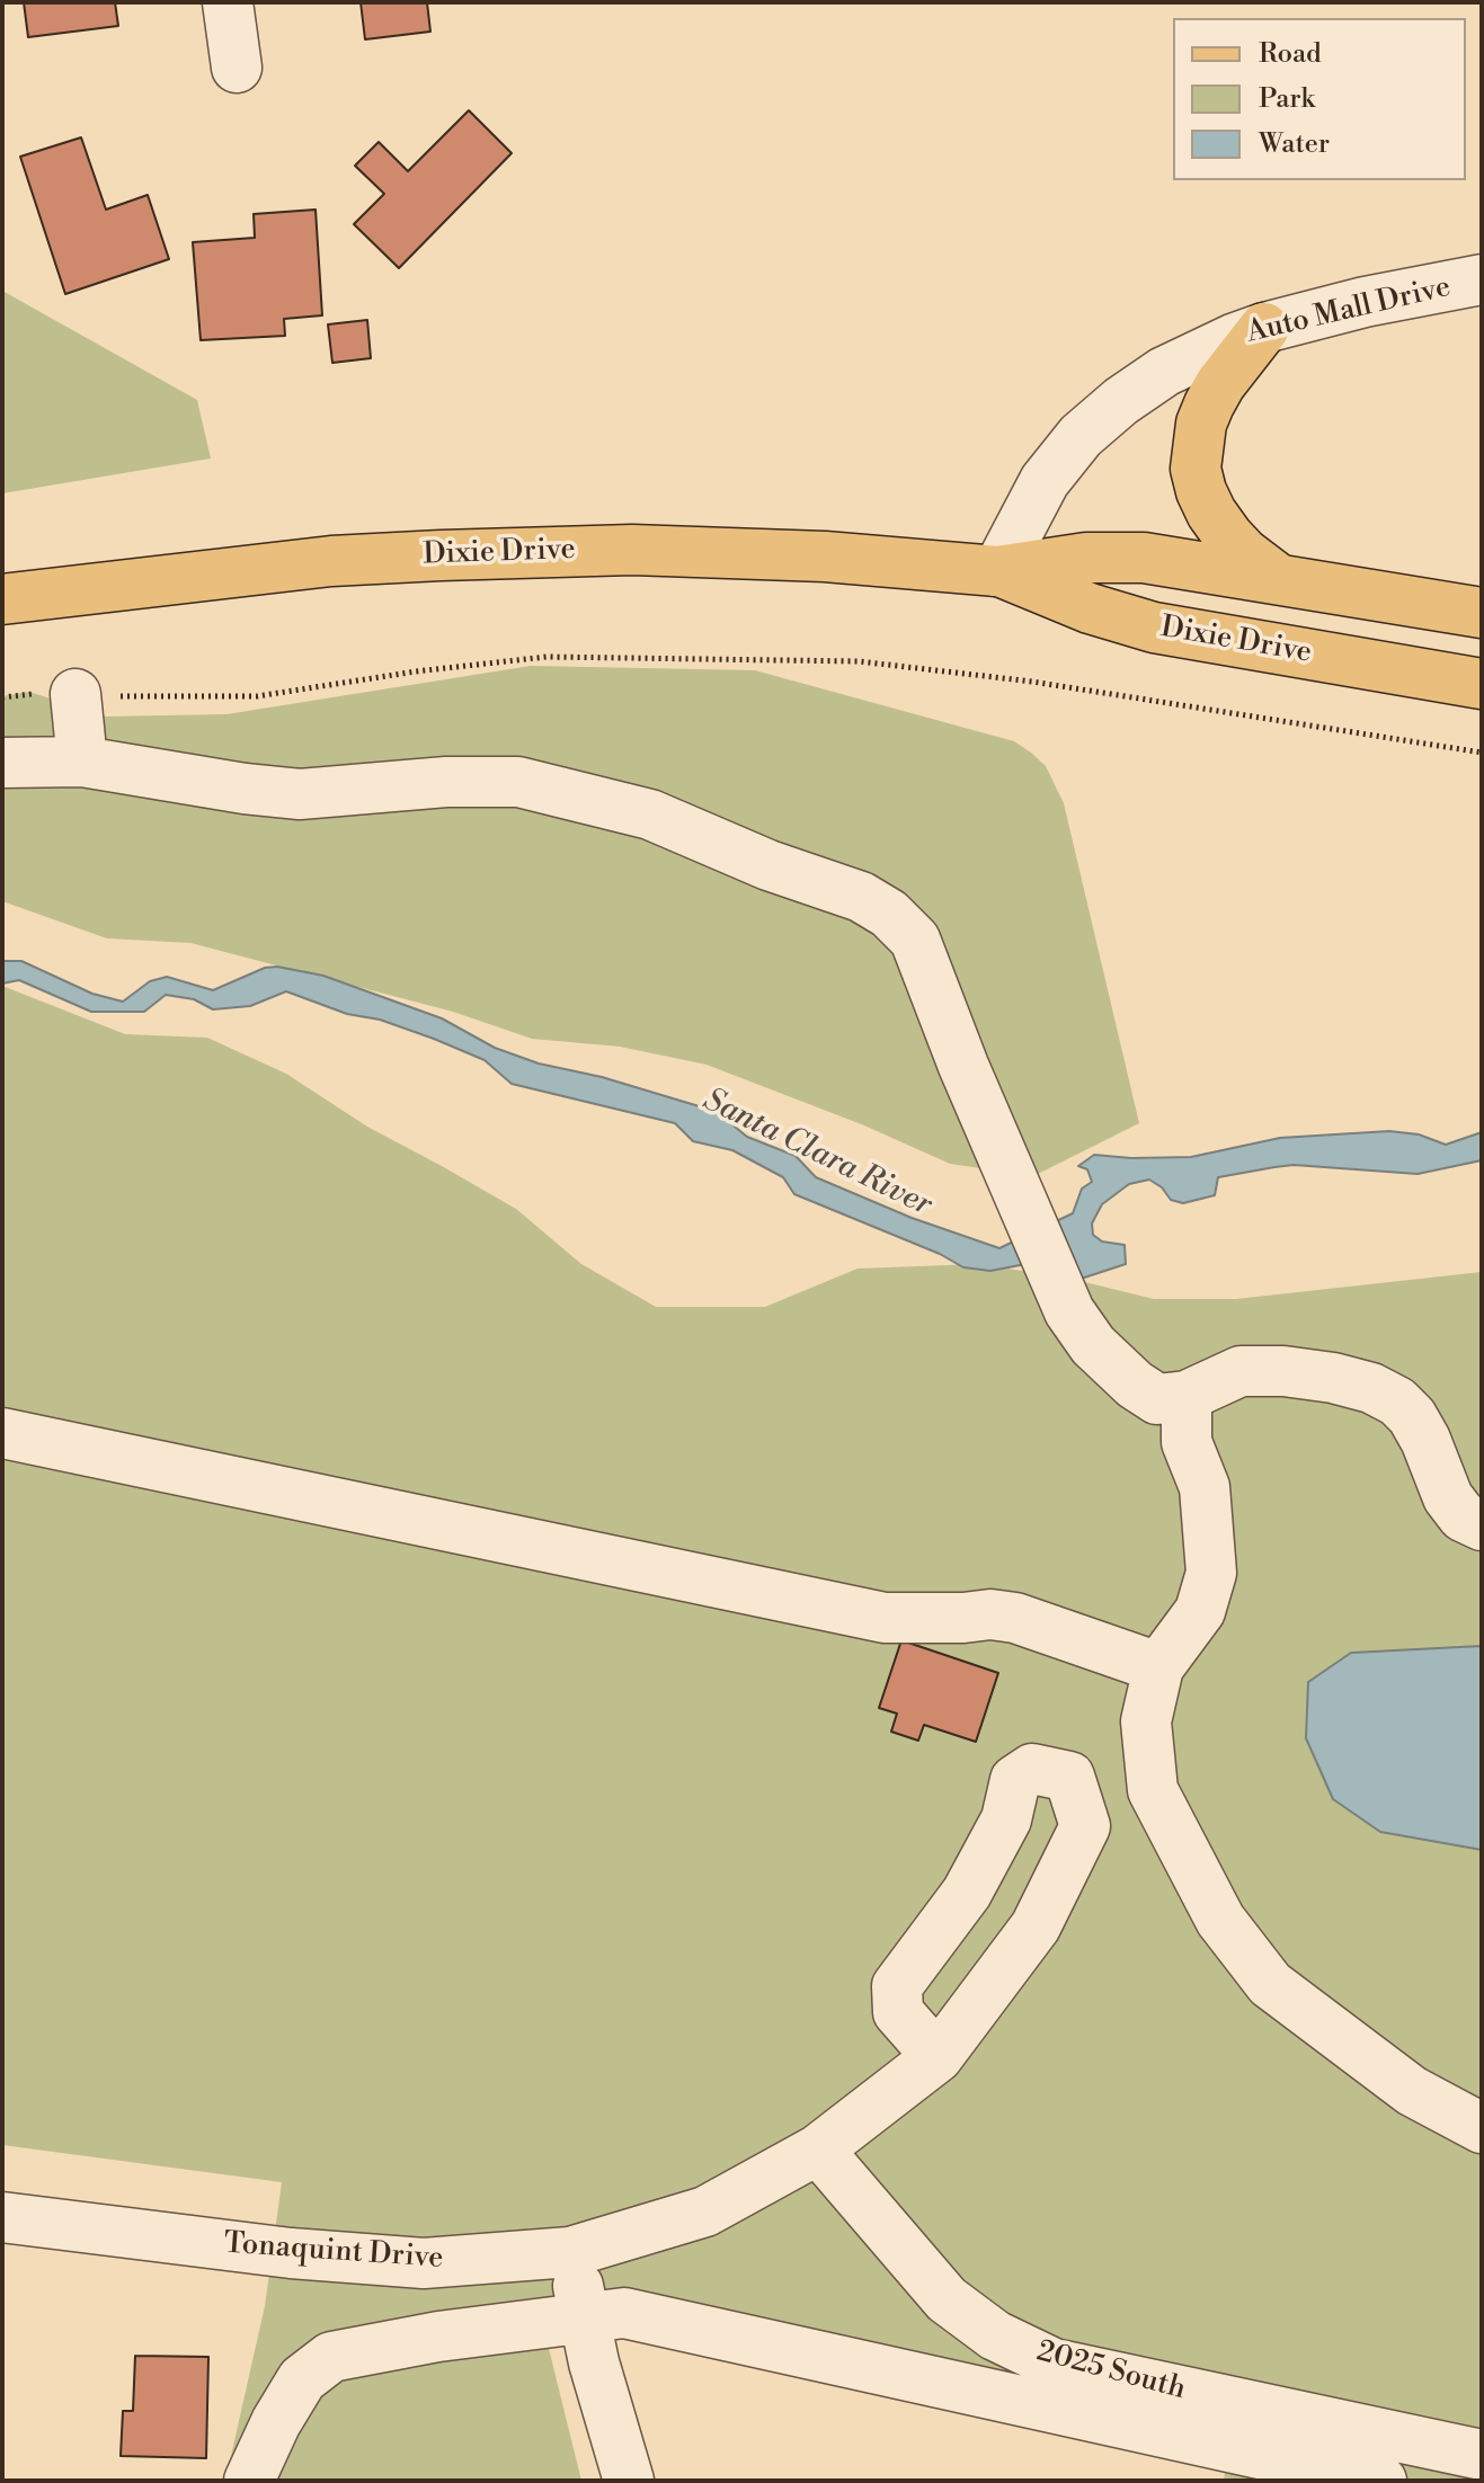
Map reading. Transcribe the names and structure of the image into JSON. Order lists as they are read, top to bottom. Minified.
{"streets":{"main road":["Dixie Drive"],"street":["Auto Mall Drive","Tonaquint Drive","2025 South"]},"crossings":[["Auto Mall Drive","Dixie Drive"],["Tonaquint Drive","2025 South"]],"water":["Santa Clara River"],"legend":["Road","Park","Water"]}
